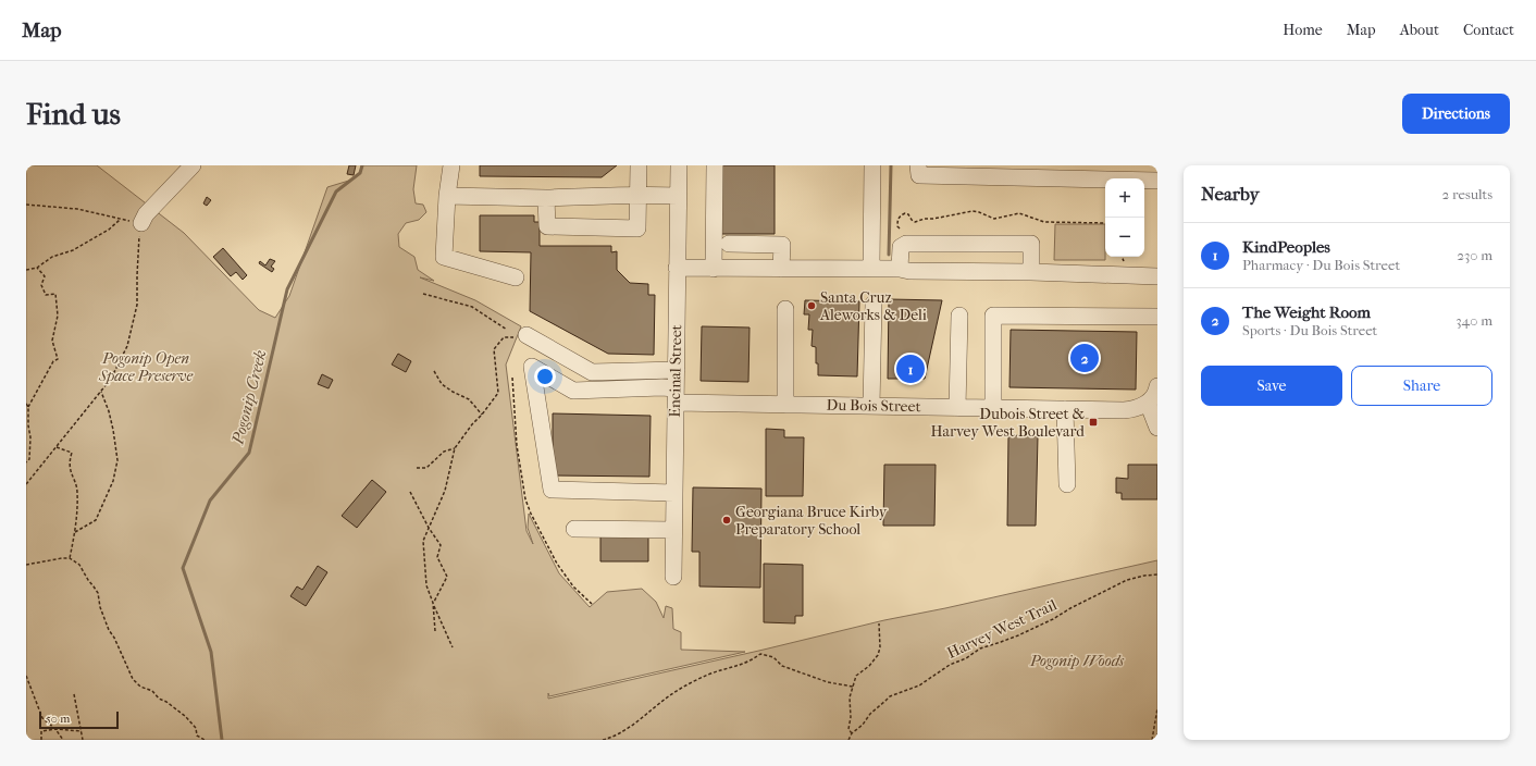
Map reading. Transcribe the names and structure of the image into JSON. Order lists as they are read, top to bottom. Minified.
{"streets":{"street":["Encinal Street","Du Bois Street"],"path":["Harvey West Trail"]},"crossings":[["Encinal Street","Du Bois Street"]],"water":["Pogonip Creek"],"parks":["Pogonip Open Space Preserve","Pogonip Woods"],"places":{"other":["Santa Cruz Aleworks & Deli","Georgiana Bruce Kirby Preparatory School"],"transit":["Dubois Street & Harvey West Boulevard"]},"scale_bar":"50 m","page":{"header":"Map","nav":["Home","Map","About","Contact"],"buttons":["Directions",["Save","Share"]],"title":"Find us","heading":["Nearby","2 results"],"map_buttons":["+","−"],"list":[{"mark":"1","name":"KindPeoples","note":"Pharmacy · Du Bois Street","value":"230 m"},{"mark":"2","name":"The Weight Room","note":"Sports · Du Bois Street","value":"340 m"}],"pins":["2","1"],"scale":"50 m"}}
